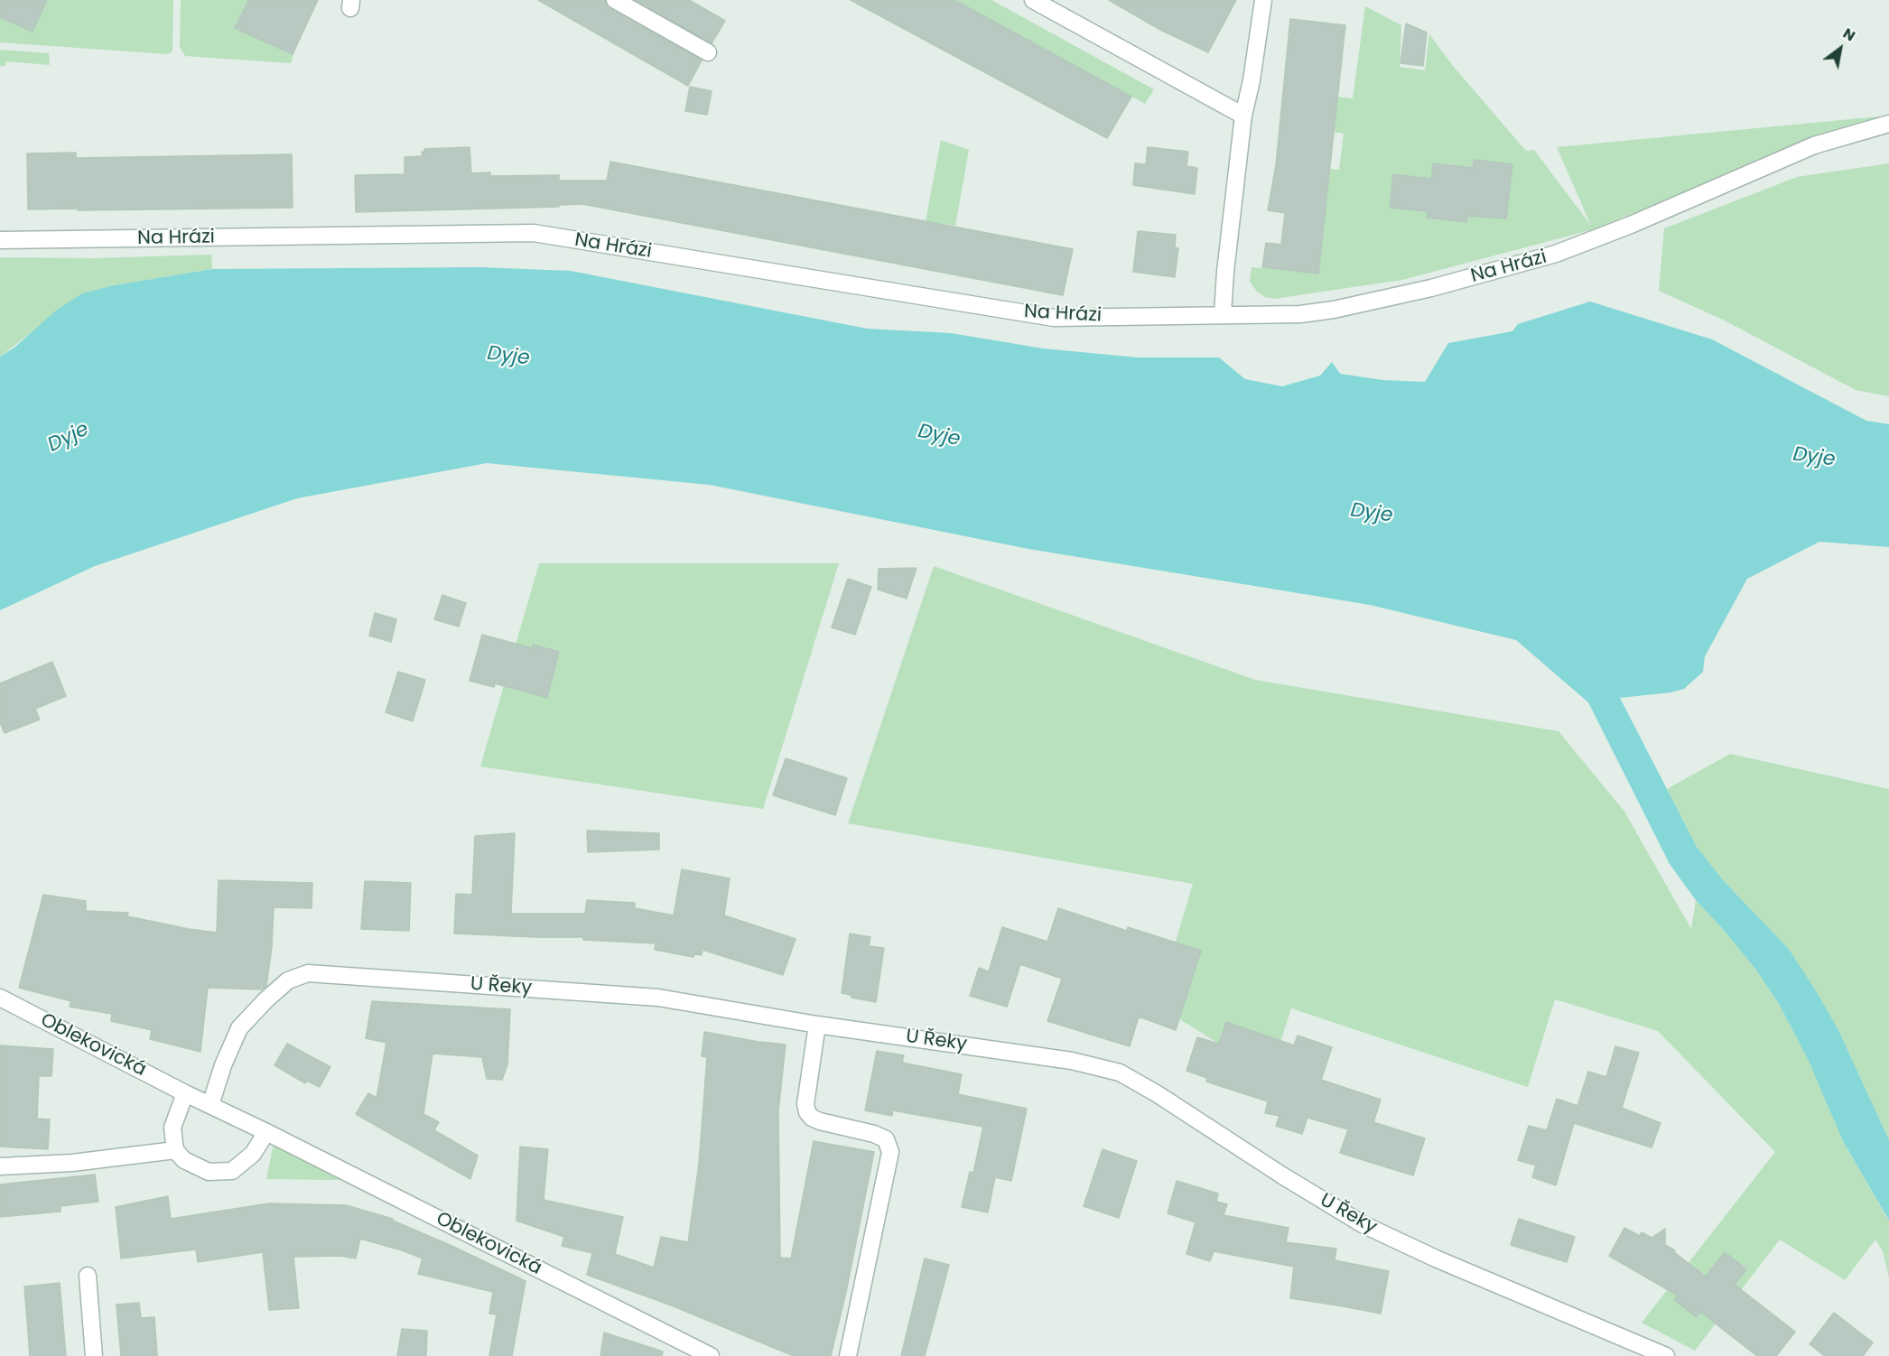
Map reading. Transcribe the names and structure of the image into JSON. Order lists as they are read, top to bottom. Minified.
{"streets":{"street":["Na Hrázi","U Řeky","Oblekovická"]},"crossings":[["U Řeky","Oblekovická"]],"water":["Dyje"],"north":"top right"}
